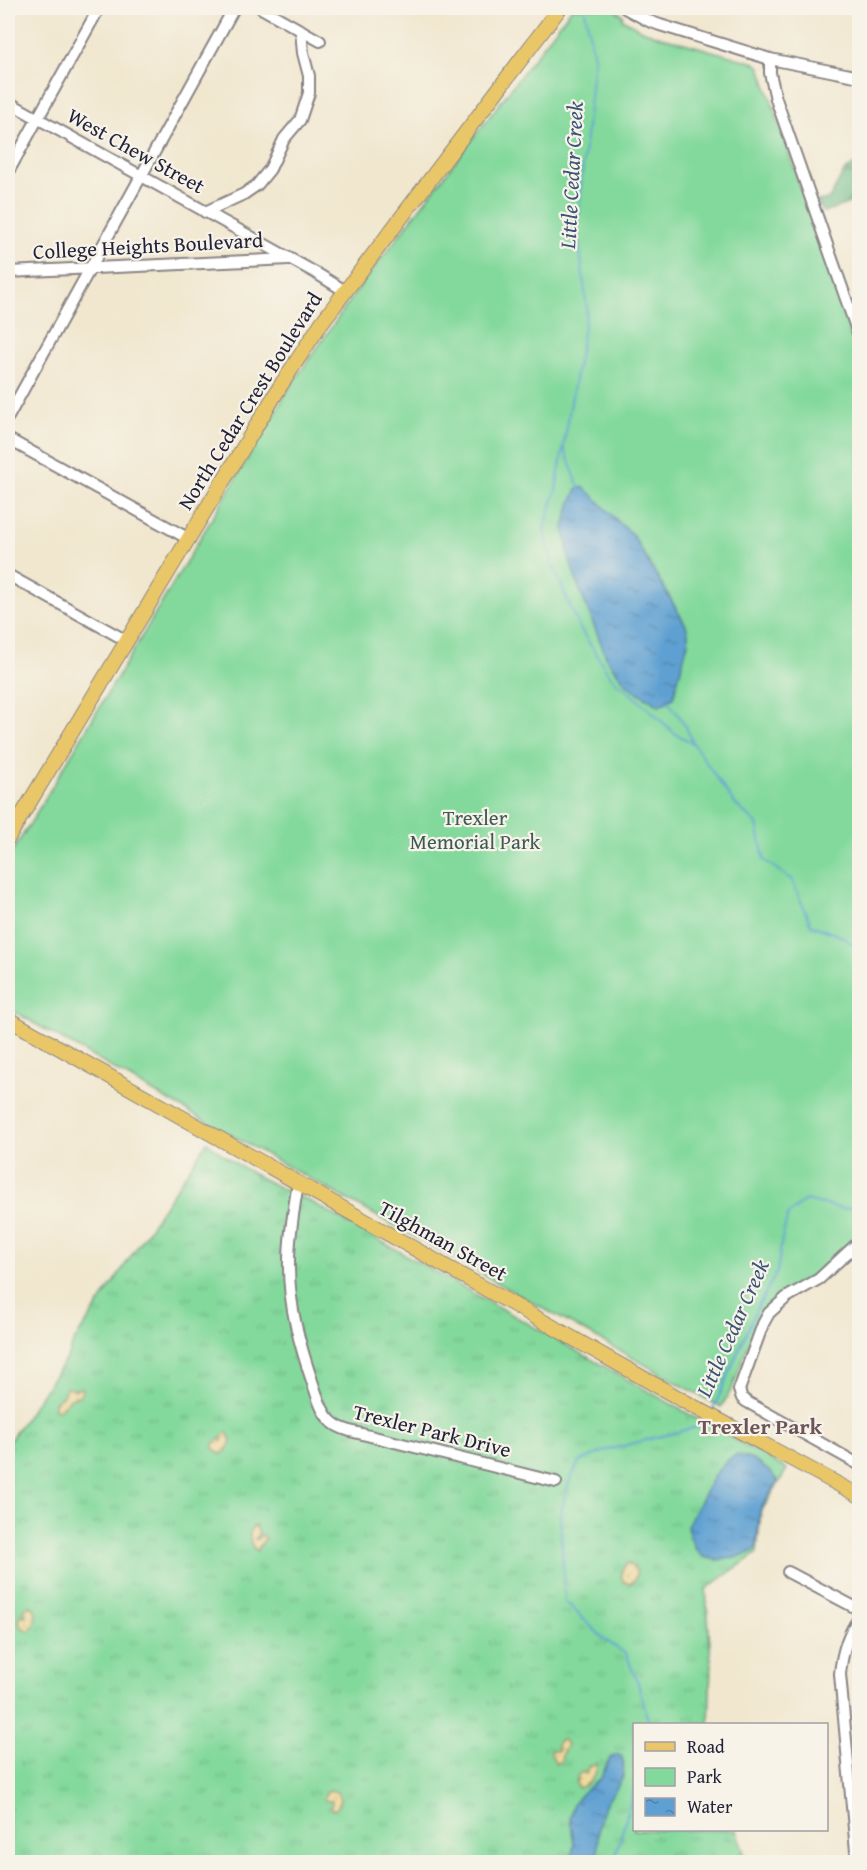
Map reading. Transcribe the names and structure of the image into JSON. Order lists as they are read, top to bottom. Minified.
{"streets":{"main road":["North Cedar Crest Boulevard","Tilghman Street"],"street":["West Chew Street","College Heights Boulevard","Trexler Park Drive"]},"crossings":[["West Chew Street","College Heights Boulevard"],["West Chew Street","North Cedar Crest Boulevard"],["Tilghman Street","Trexler Park Drive"]],"districts":["Trexler Park"],"water":["Little Cedar Creek"],"parks":["Trexler Memorial Park"],"legend":["Road","Park","Water"]}
